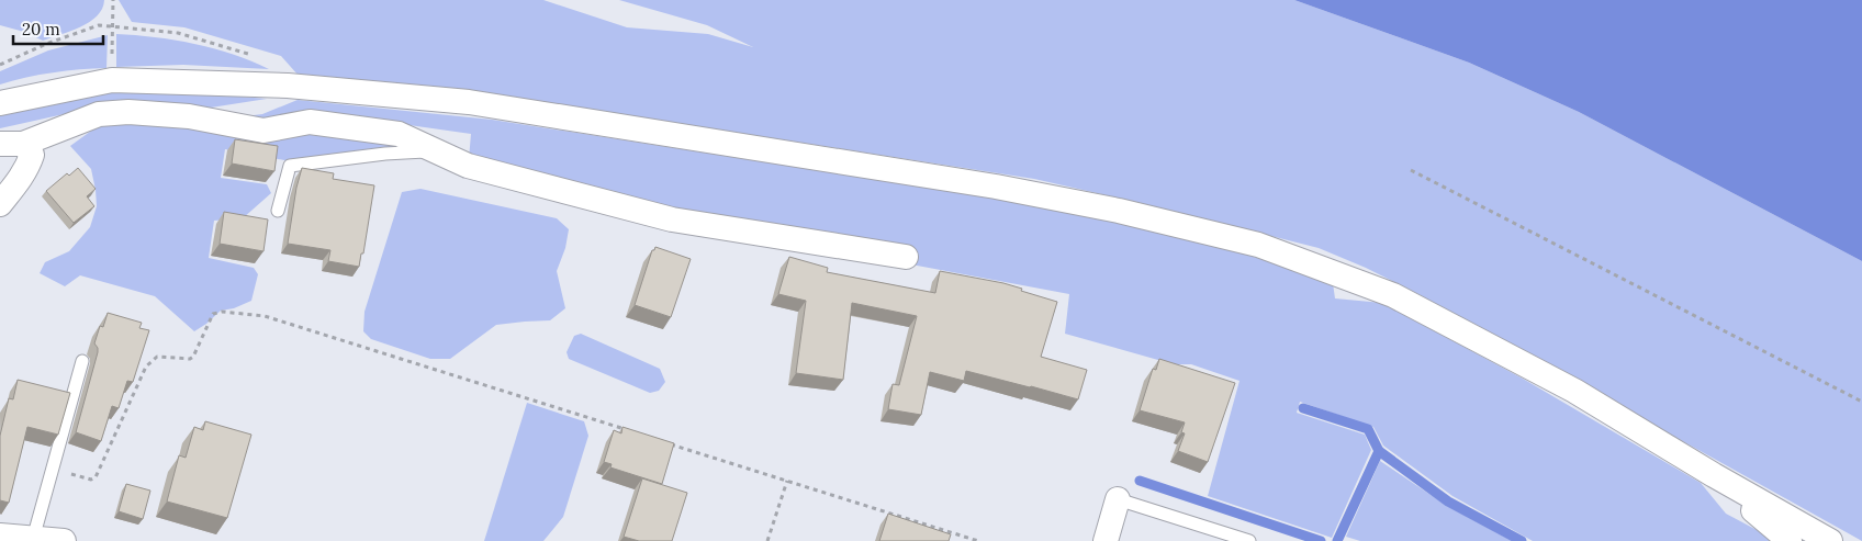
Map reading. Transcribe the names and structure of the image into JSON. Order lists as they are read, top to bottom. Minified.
{"scale_bar":"20 m"}
